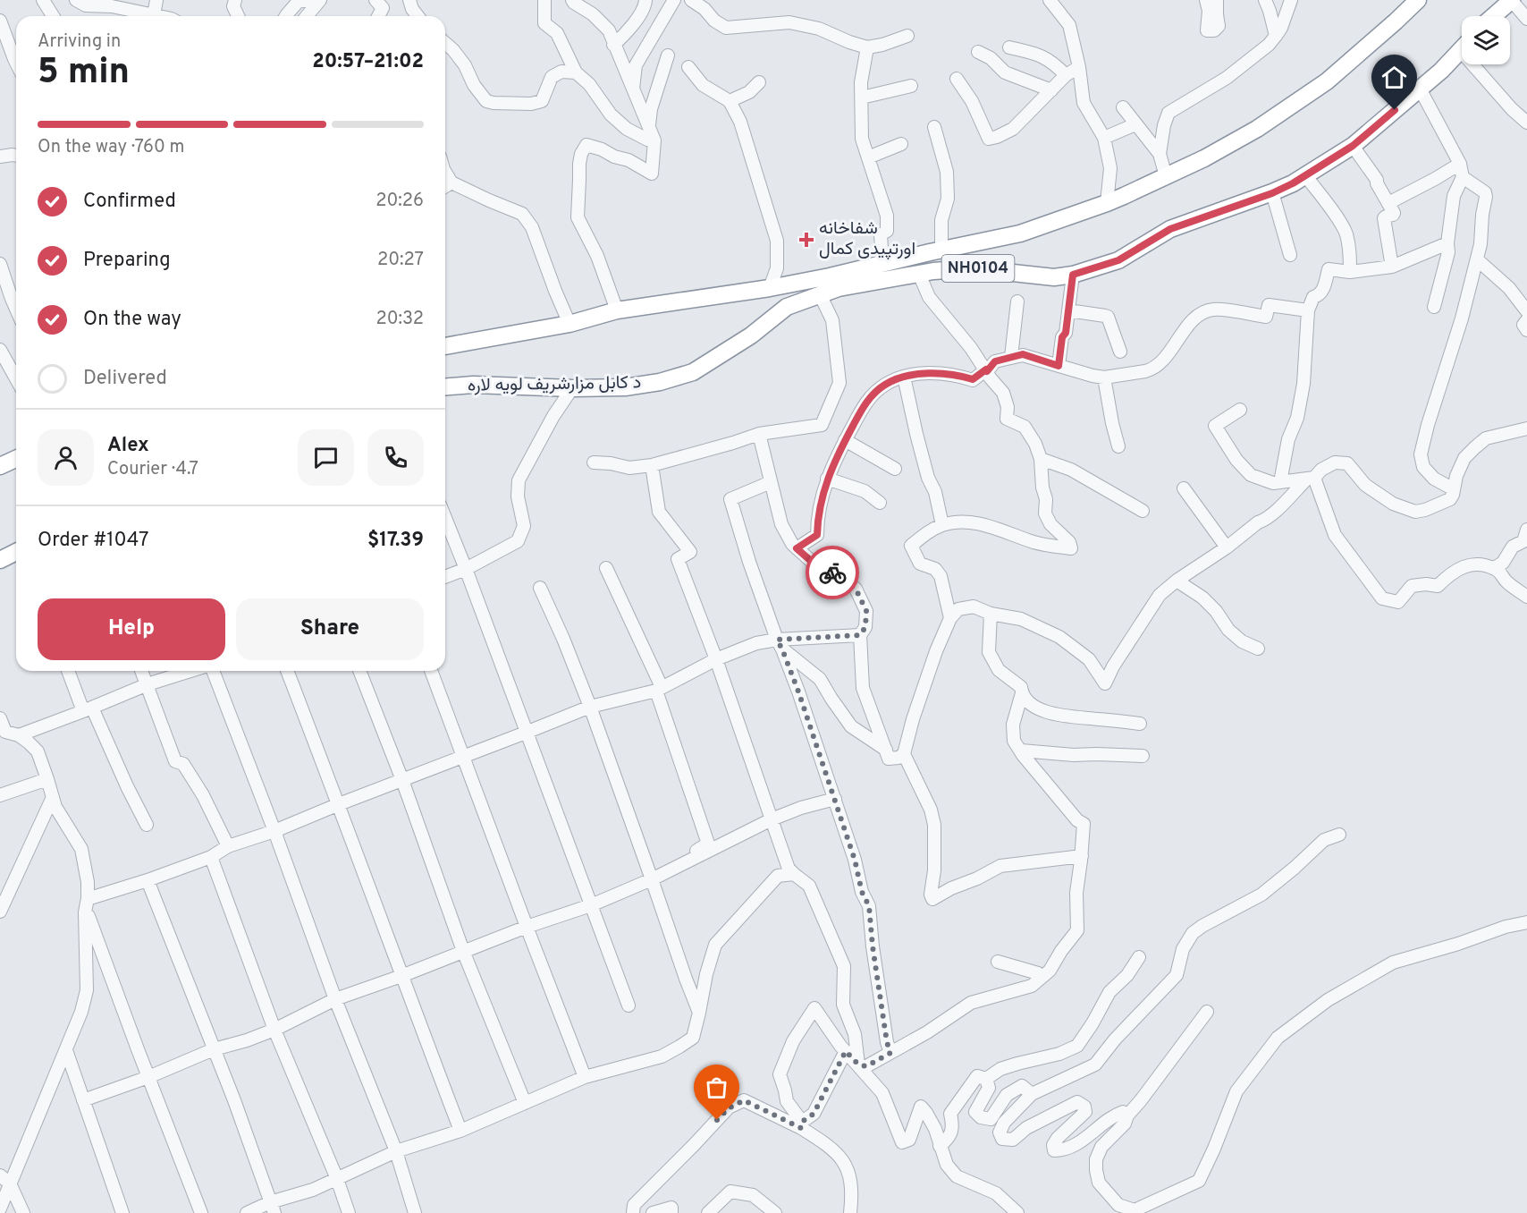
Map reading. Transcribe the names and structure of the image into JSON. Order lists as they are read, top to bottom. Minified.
{"streets":{"highway":["NH0104","د کابل مزارشریف لویه لاره"]},"places":{"health":["شفاخانه اورتپیدی کمال"]},"page":{"heading":["5 min","Arriving in","20:57–21:02"],"panel":["Alex","Courier · 4.7","Order #1047","$17.39"],"bar":"On the way · 760 m","list":[["Confirmed","20:26"],["Preparing","20:27"],["On the way","20:32"],"Delivered"],"buttons":["Help","Share"]}}
